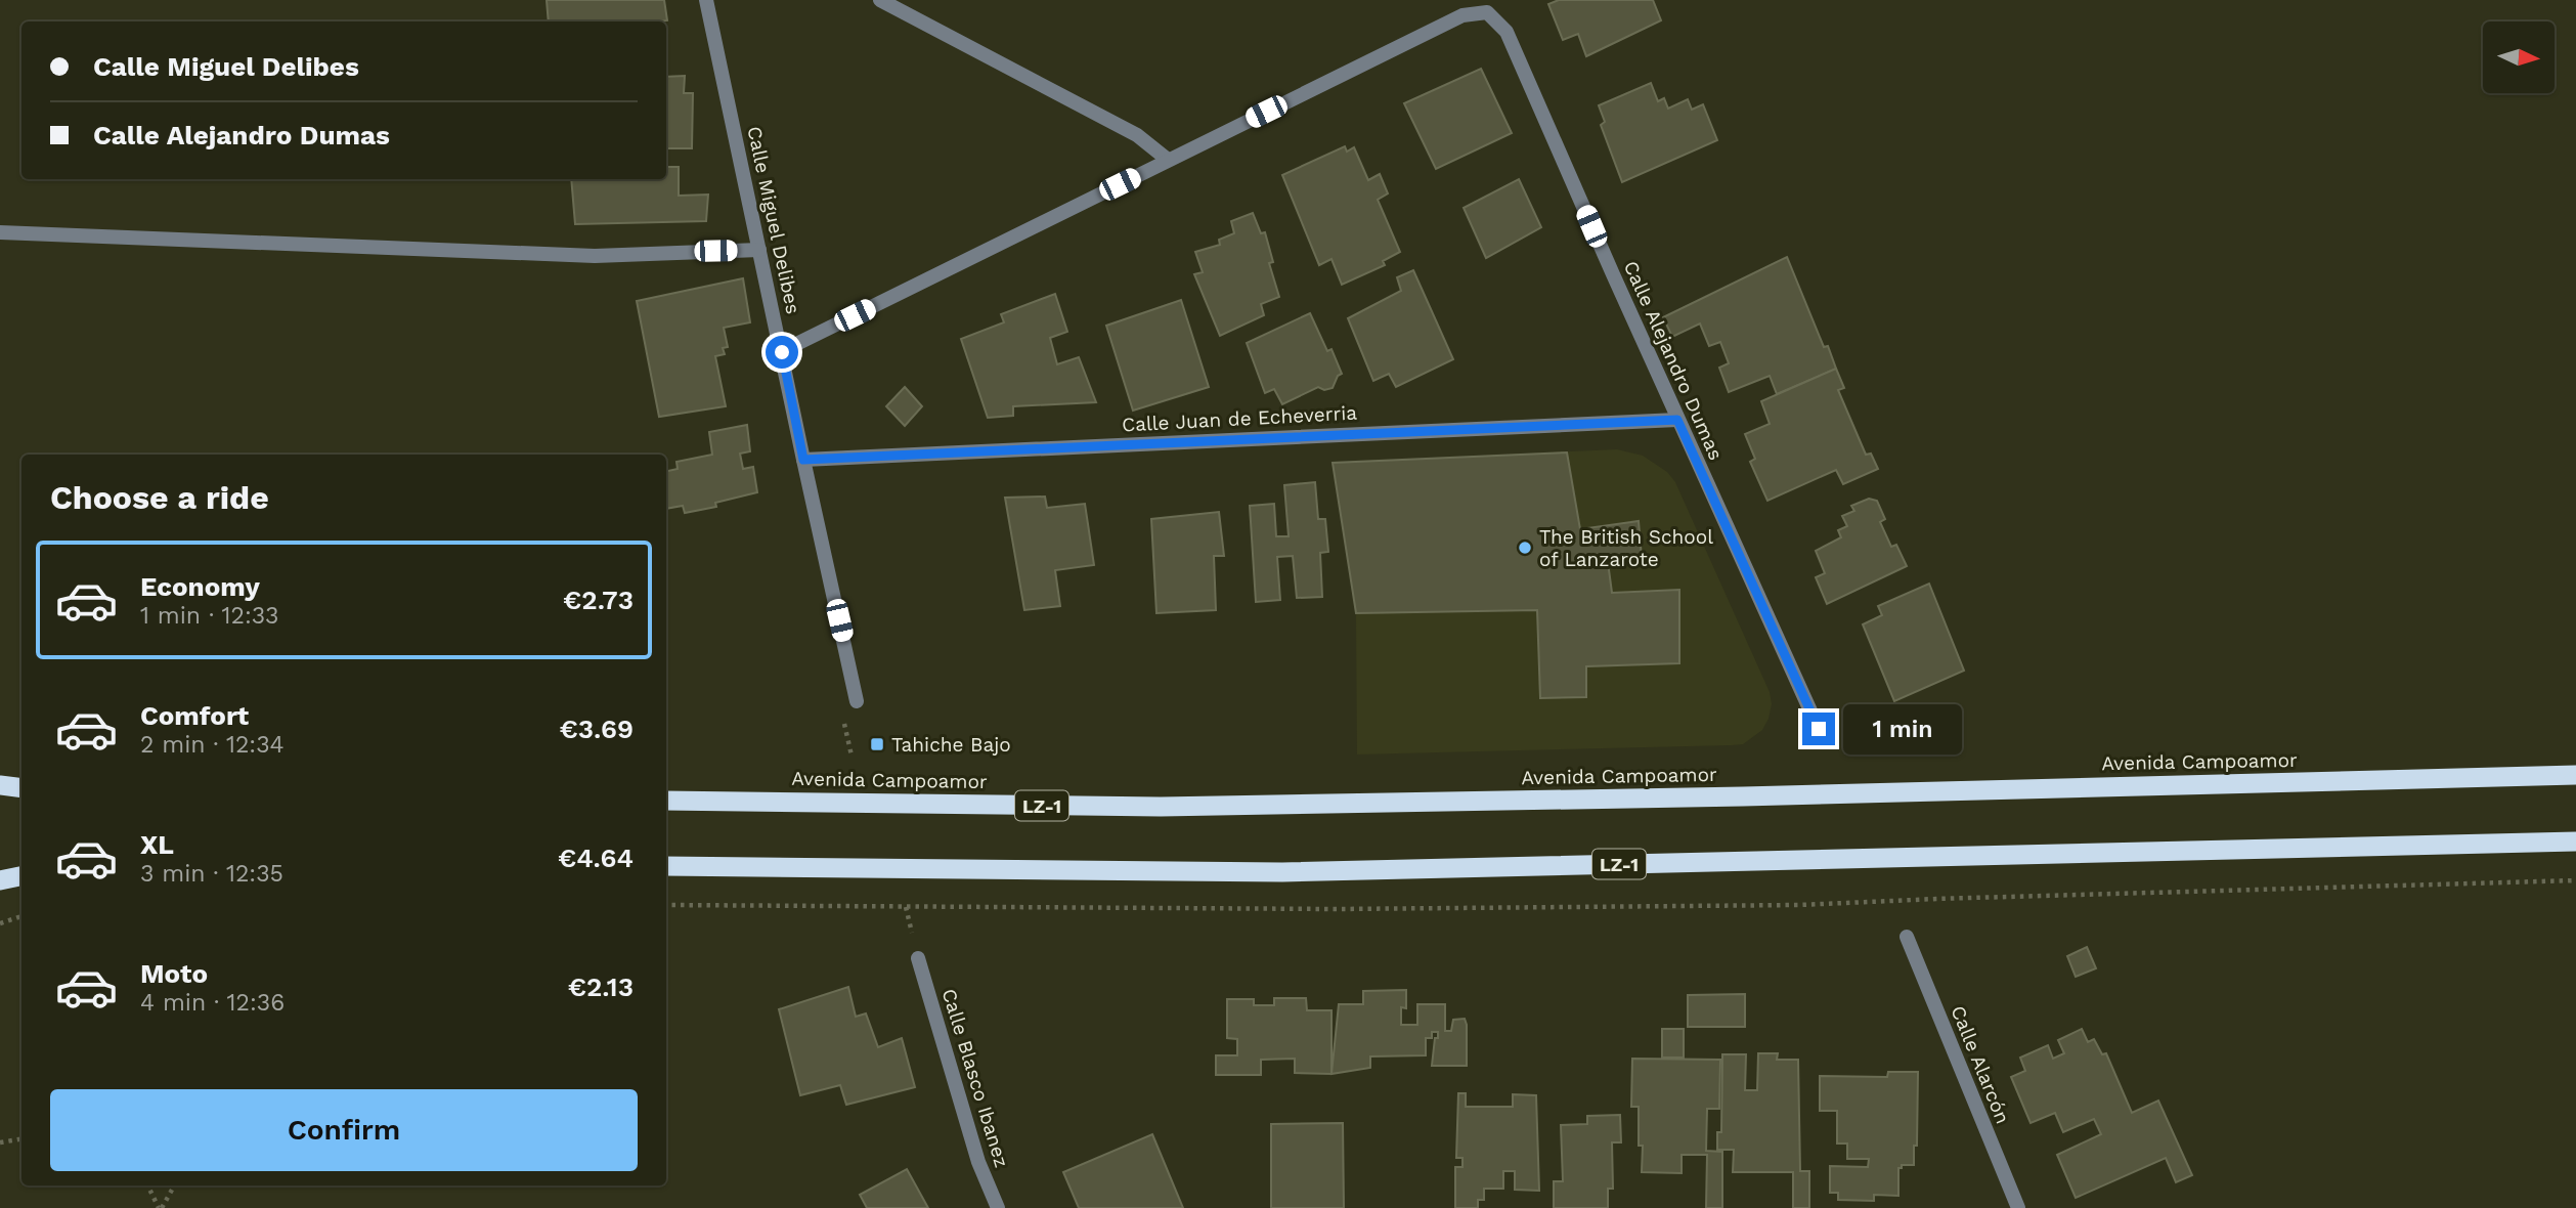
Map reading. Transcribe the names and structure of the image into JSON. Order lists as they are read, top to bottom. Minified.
{"streets":{"highway":["Avenida Campoamor","LZ-1"],"street":["Calle Miguel Delibes","Calle Alejandro Dumas","Calle Juan de Echeverria","Calle Alarcón","Calle Blasco Ibanez"]},"crossings":[["Calle Miguel Delibes","Calle Juan de Echeverria"],["Calle Alejandro Dumas","Calle Juan de Echeverria"]],"places":{"other":["The British School of Lanzarote"],"transit":["Tahiche Bajo"]},"north":"right","page":{"banner":["Calle Miguel Delibes","Calle Alejandro Dumas"],"heading":"Choose a ride","list":[{"name":"Economy","note":"1 min · 12:33","value":"€2.73"},{"name":"Comfort","note":"2 min · 12:34","value":"€3.69"},{"name":"XL","note":"3 min · 12:35","value":"€4.64"},{"name":"Moto","note":"4 min · 12:36","value":"€2.13"}],"bubble":"1 min","buttons":"Confirm"}}
